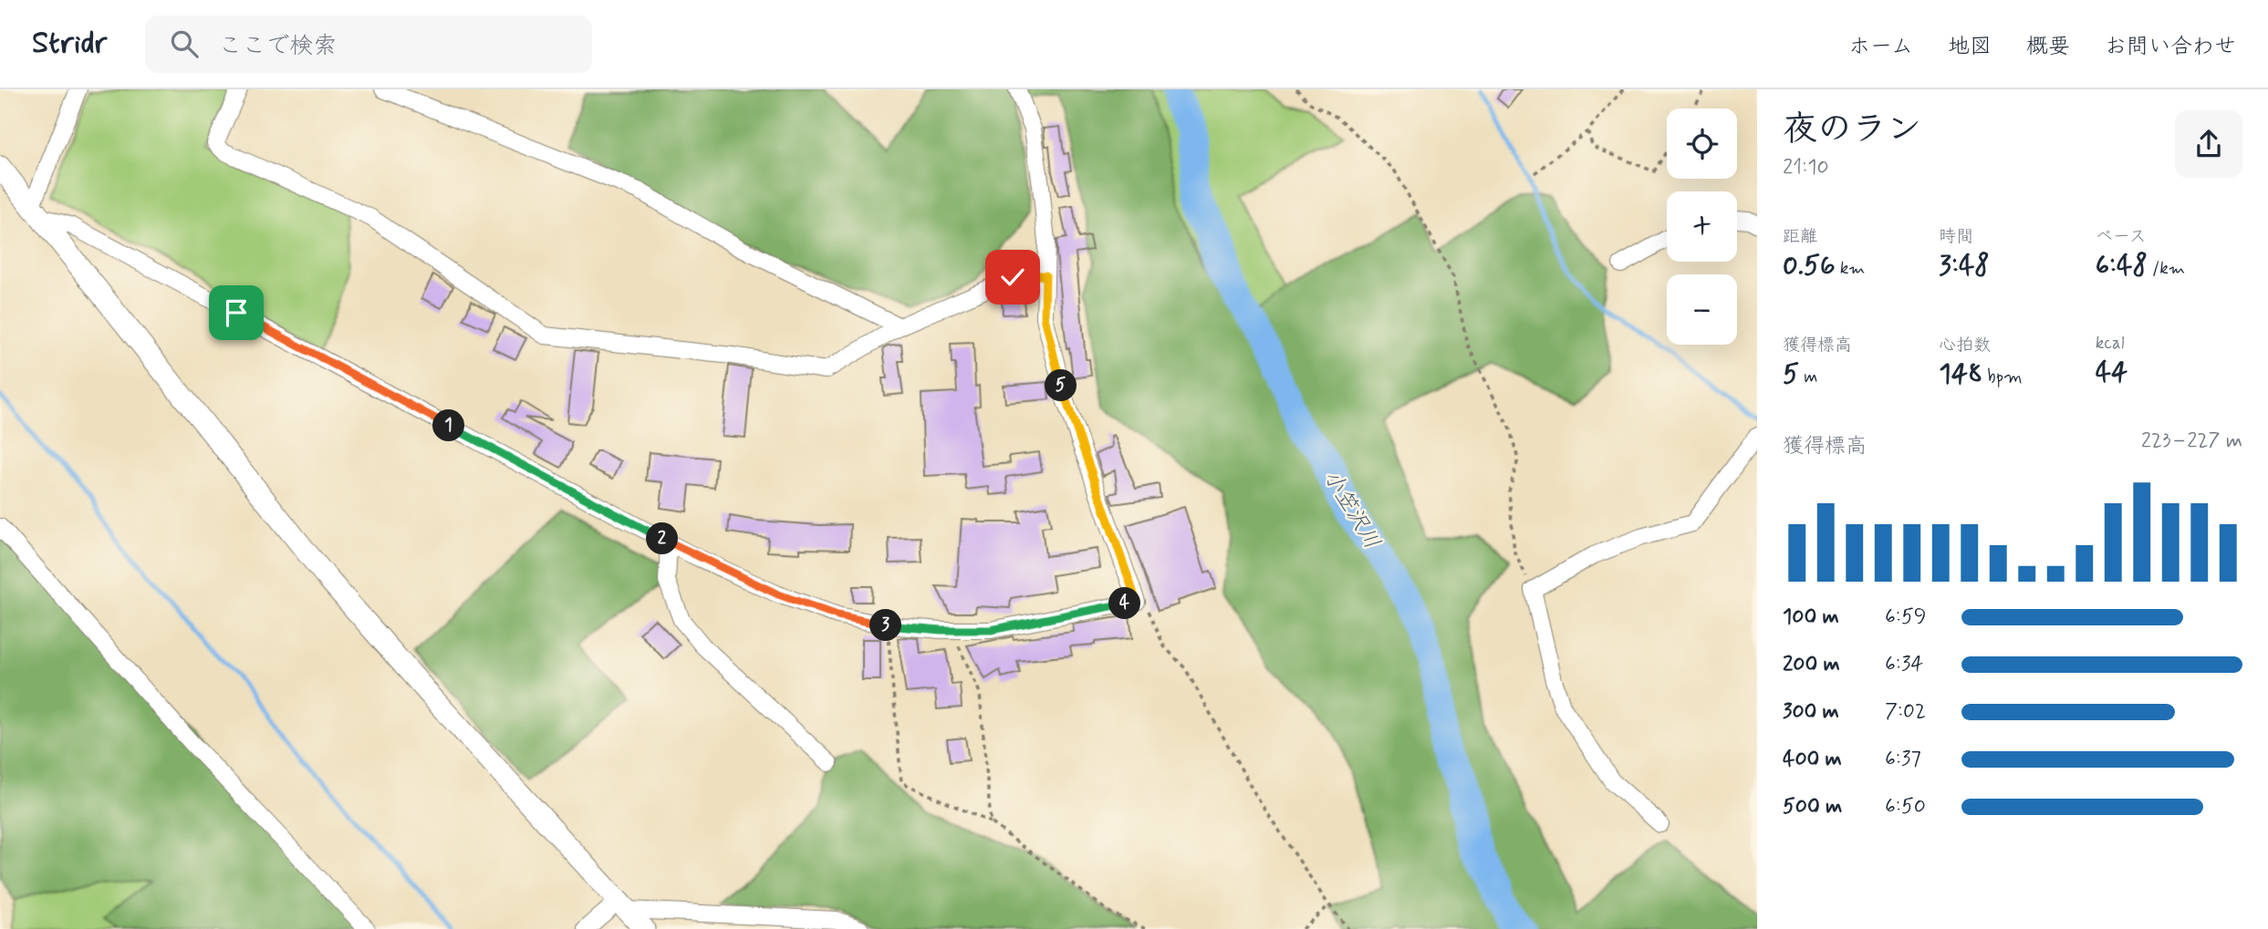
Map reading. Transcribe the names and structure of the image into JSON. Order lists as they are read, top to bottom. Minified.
{"water":["小笠沢川"],"page":{"header":"Stridr","search":"ここで検索","nav":["ホーム","地図","概要","お問い合わせ"],"heading":["夜のラン","21:10"],"map_buttons":["+","−"],"stats":[["距離","0.56 km"],["時間","3:48"],["ペース","6:48 /km"],["獲得標高","5 m"],["心拍数","148 bpm"],["kcal","44"]],"pins":["5","1","2","4","3"],"chart":["獲得標高","223–227 m"],"list":[{"name":"100 m","note":"6:59"},{"name":"200 m","note":"6:34"},{"name":"300 m","note":"7:02"},{"name":"400 m","note":"6:37"},{"name":"500 m","note":"6:50"}]}}
